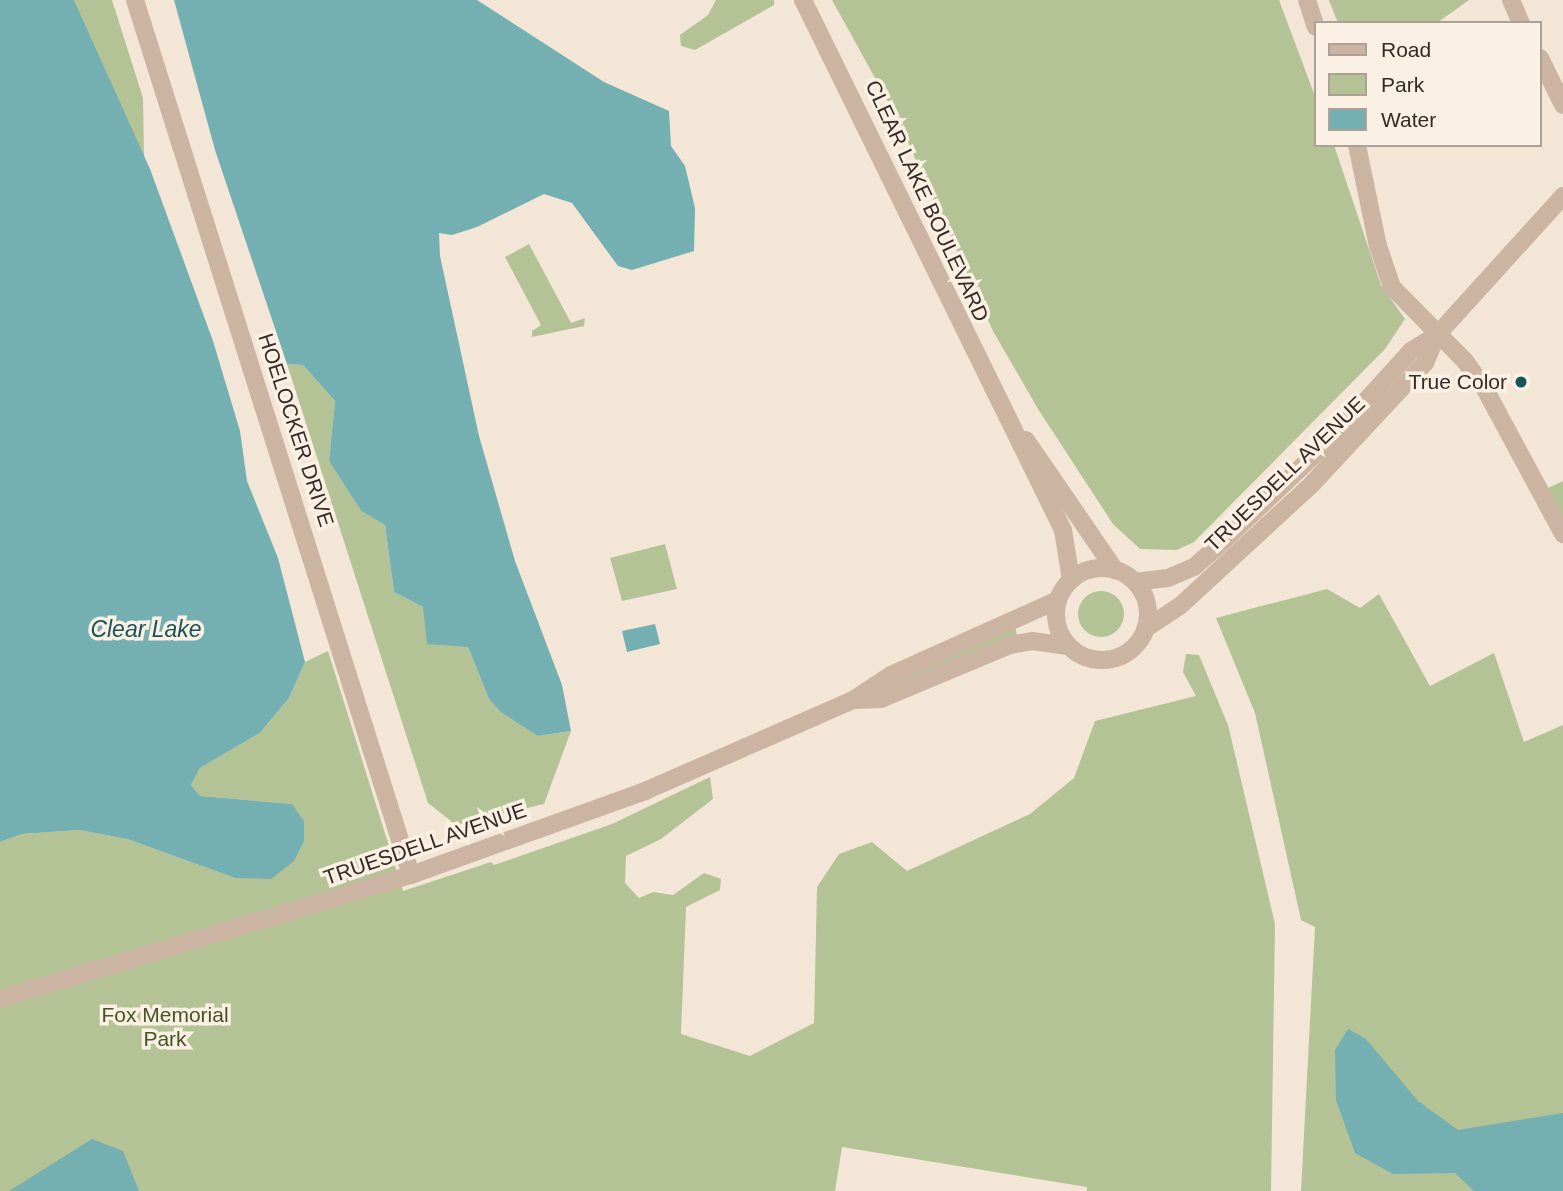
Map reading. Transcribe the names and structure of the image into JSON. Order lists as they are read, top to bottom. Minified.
{"streets":{"street":["CLEAR LAKE BOULEVARD","HOELOCKER DRIVE","TRUESDELL AVENUE"]},"crossings":[["CLEAR LAKE BOULEVARD","TRUESDELL AVENUE"],["HOELOCKER DRIVE","TRUESDELL AVENUE"]],"water":["Clear Lake"],"parks":["Fox Memorial Park"],"places":["True Color"],"legend":["Road","Park","Water"]}
